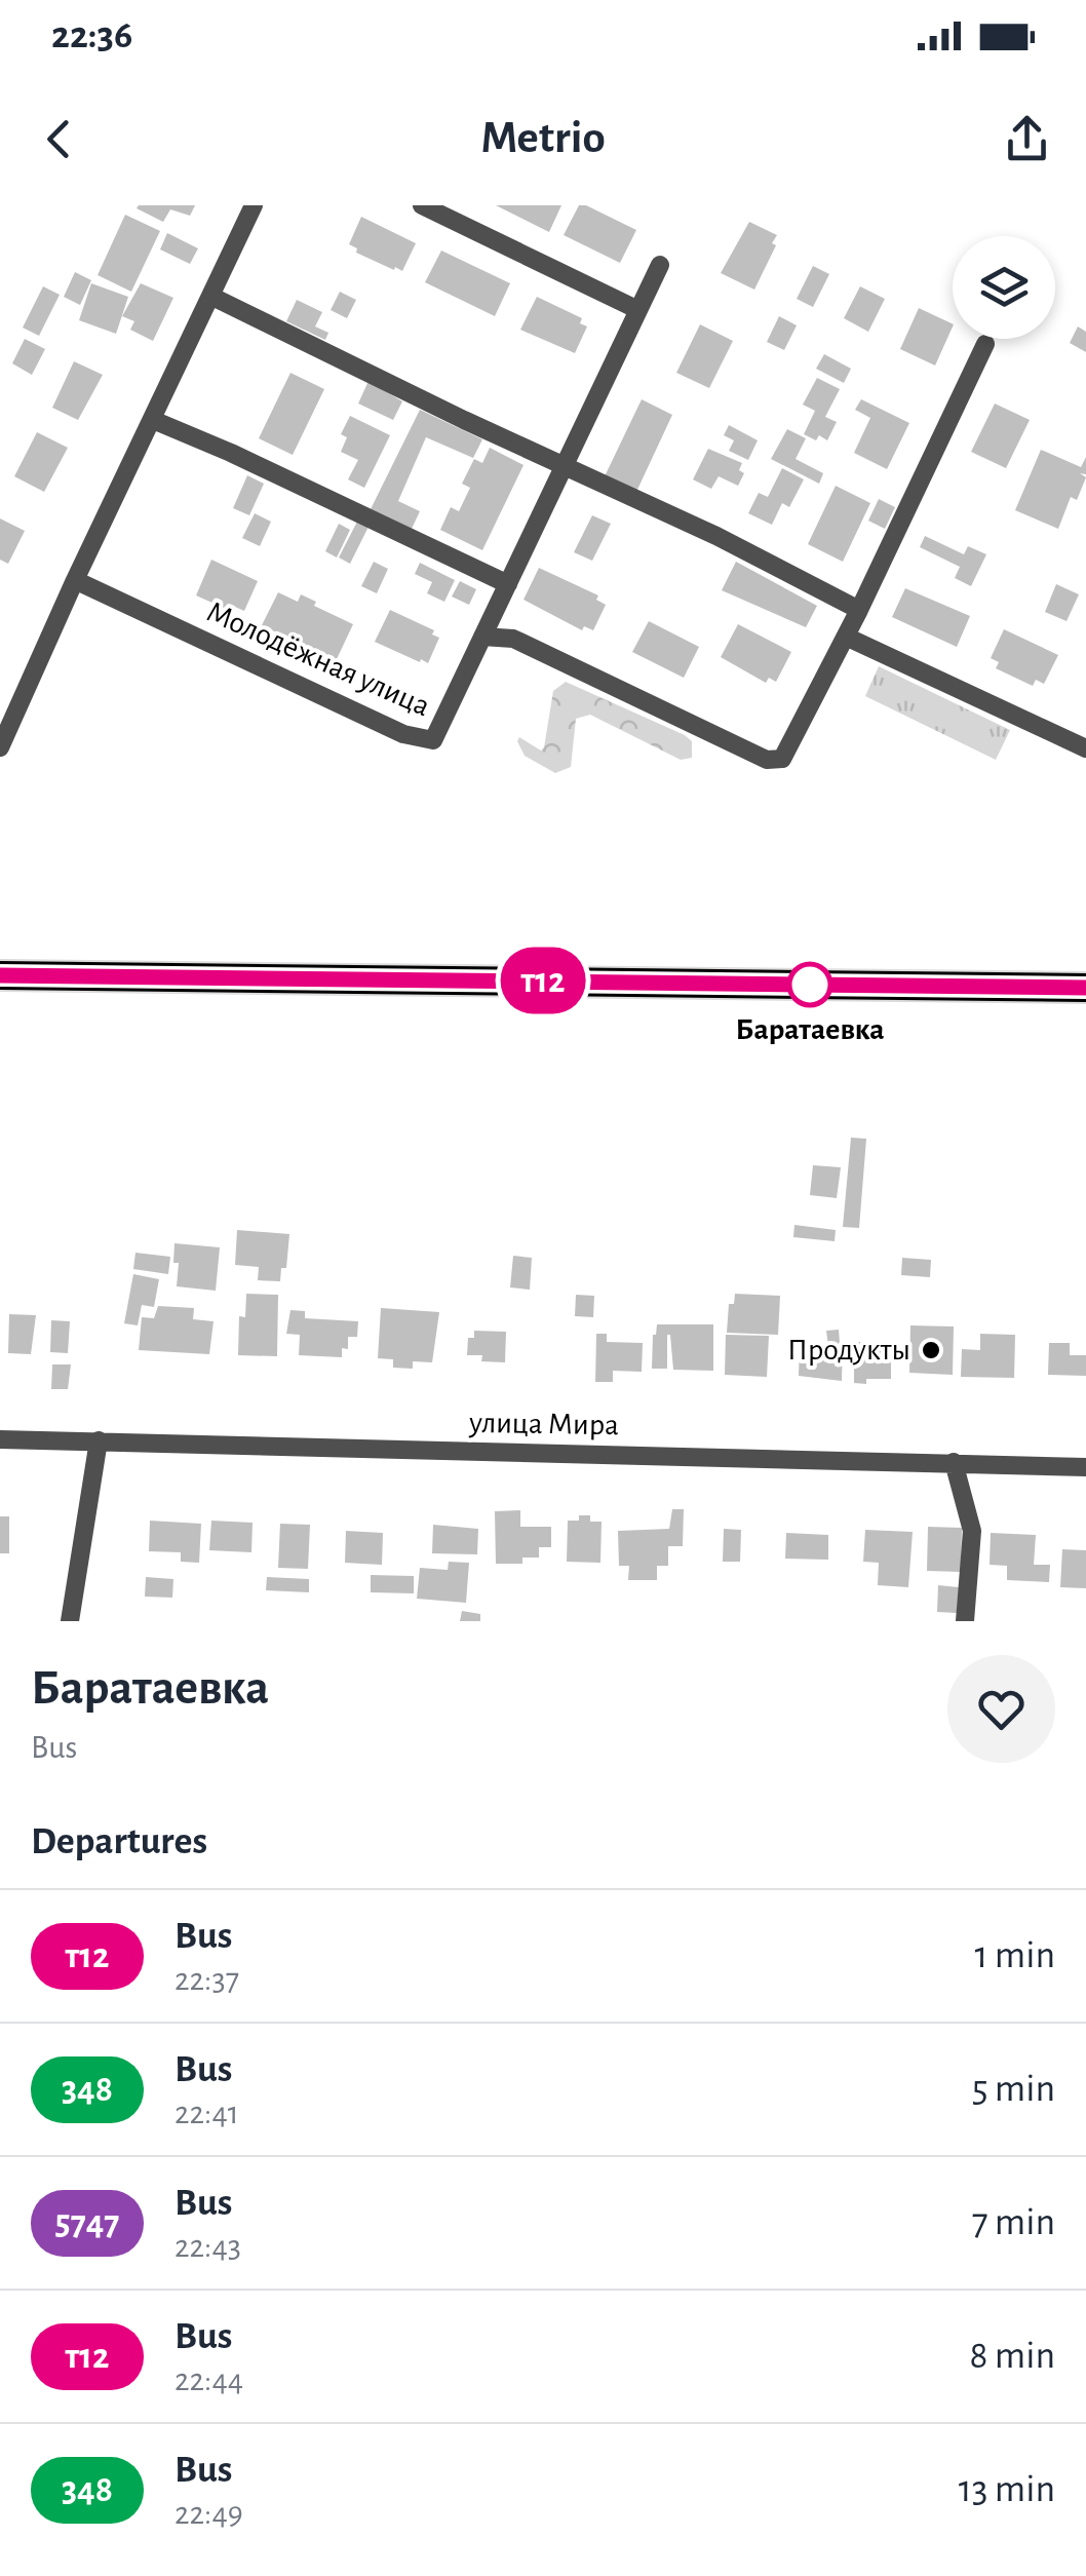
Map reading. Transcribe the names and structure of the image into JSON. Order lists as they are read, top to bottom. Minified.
{"streets":{"street":["Молодёжная улица","улица Мира"]},"places":["Баратаевка","Продукты"],"lines":["bus line т12"],"page":{"status":"22:36","header":"Metrio","on_map":"т12","heading":[["Баратаевка","Bus"],"Departures"],"list":[{"mark":"т12","name":"Bus","note":"22:37","value":"1 min"},{"mark":"348","name":"Bus","note":"22:41","value":"5 min"},{"mark":"5747","name":"Bus","note":"22:43","value":"7 min"},{"mark":"т12","name":"Bus","note":"22:44","value":"8 min"},{"mark":"348","name":"Bus","note":"22:49","value":"13 min"}]}}
